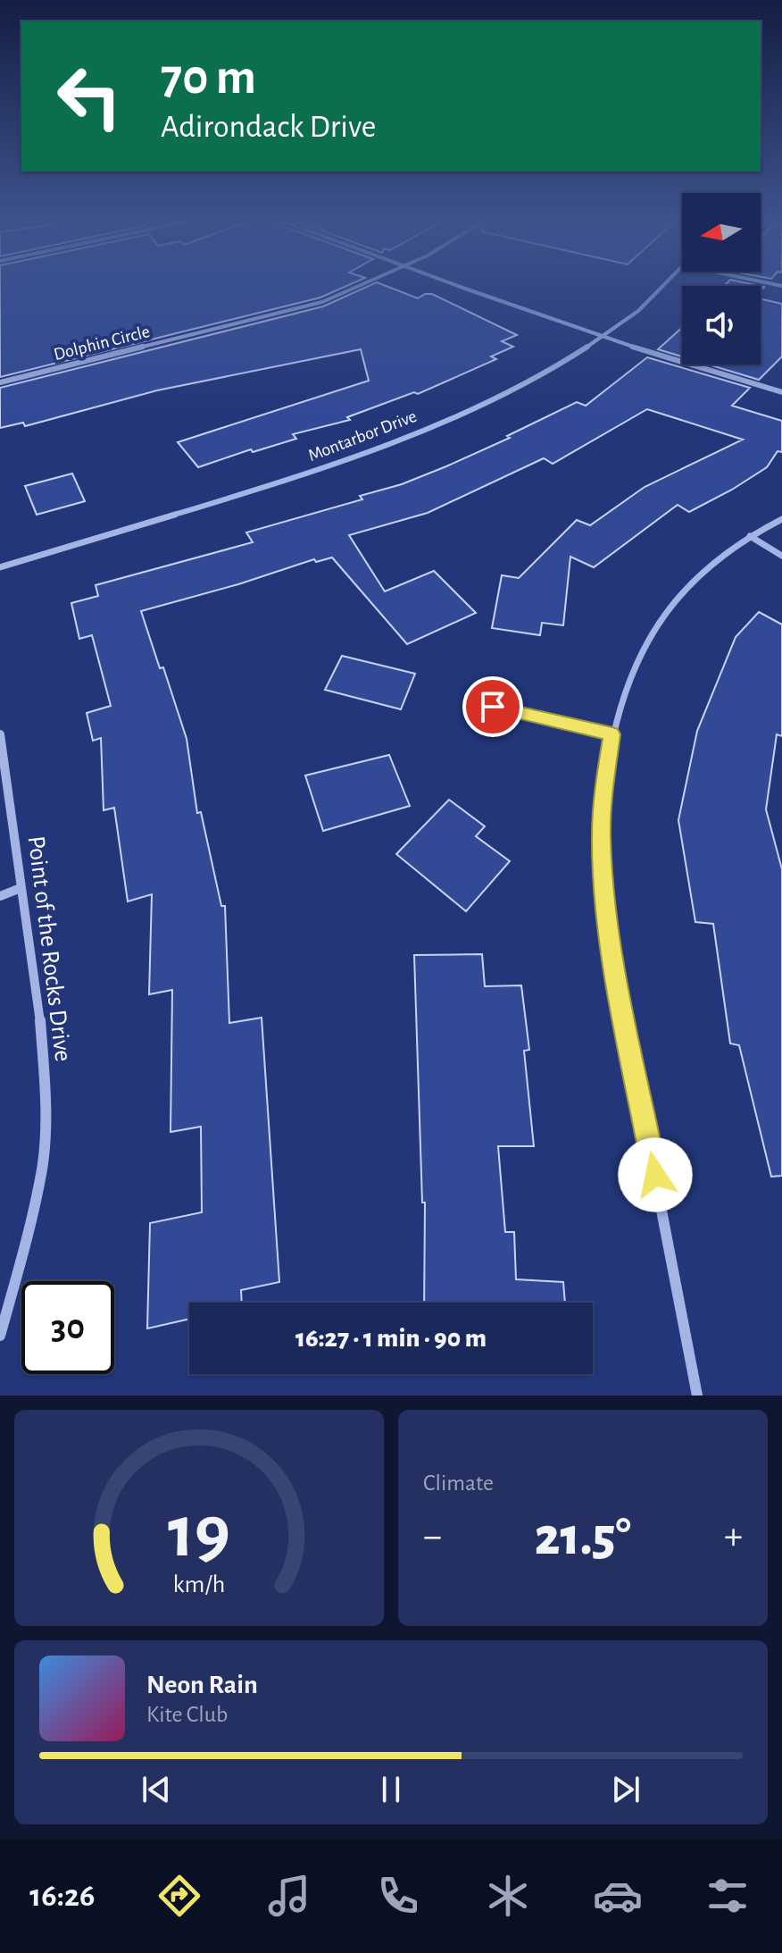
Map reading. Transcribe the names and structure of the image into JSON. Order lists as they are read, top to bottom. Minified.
{"streets":{"street":["Dolphin Circle","Montarbor Drive","Point of the Rocks Drive"]},"north":"left","page":{"turn":["70 m","Adirondack Drive"],"limit":"30","trip":"16:27 · 1 min · 90 m","tile":"Climate","heat":["−","21.5°","+"],"song":["Neon Rain","Kite Club"],"tabs":"16:26","gauge":["19","km/h"]}}
